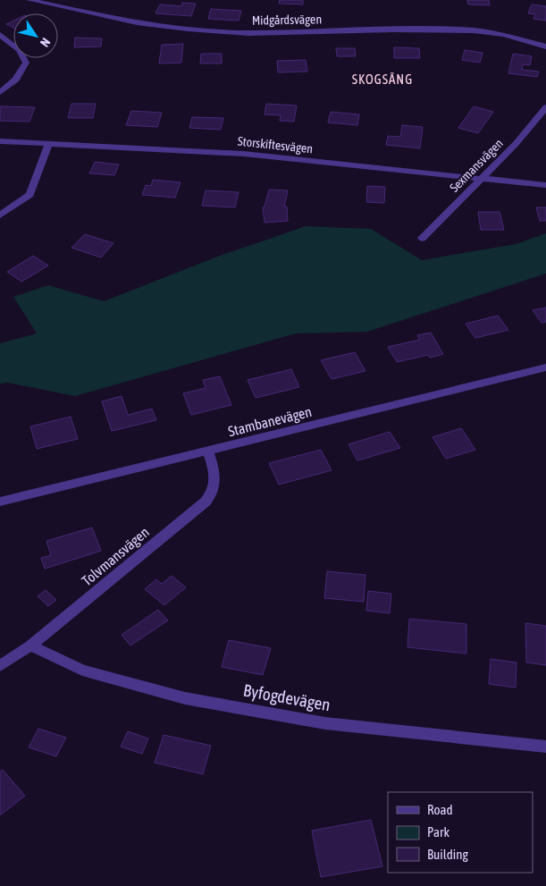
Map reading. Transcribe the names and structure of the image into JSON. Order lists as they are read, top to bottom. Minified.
{"streets":{"street":["Midgårdsvägen","Storskiftesvägen","Sexmansvägen","Stambanevägen","Tolvmansvägen","Byfogdevägen"]},"crossings":[["Storskiftesvägen","Sexmansvägen"],["Stambanevägen","Tolvmansvägen"],["Tolvmansvägen","Byfogdevägen"]],"districts":["SKOGSÄNG"],"legend":["Road","Park","Building"],"north":"bottom right"}
